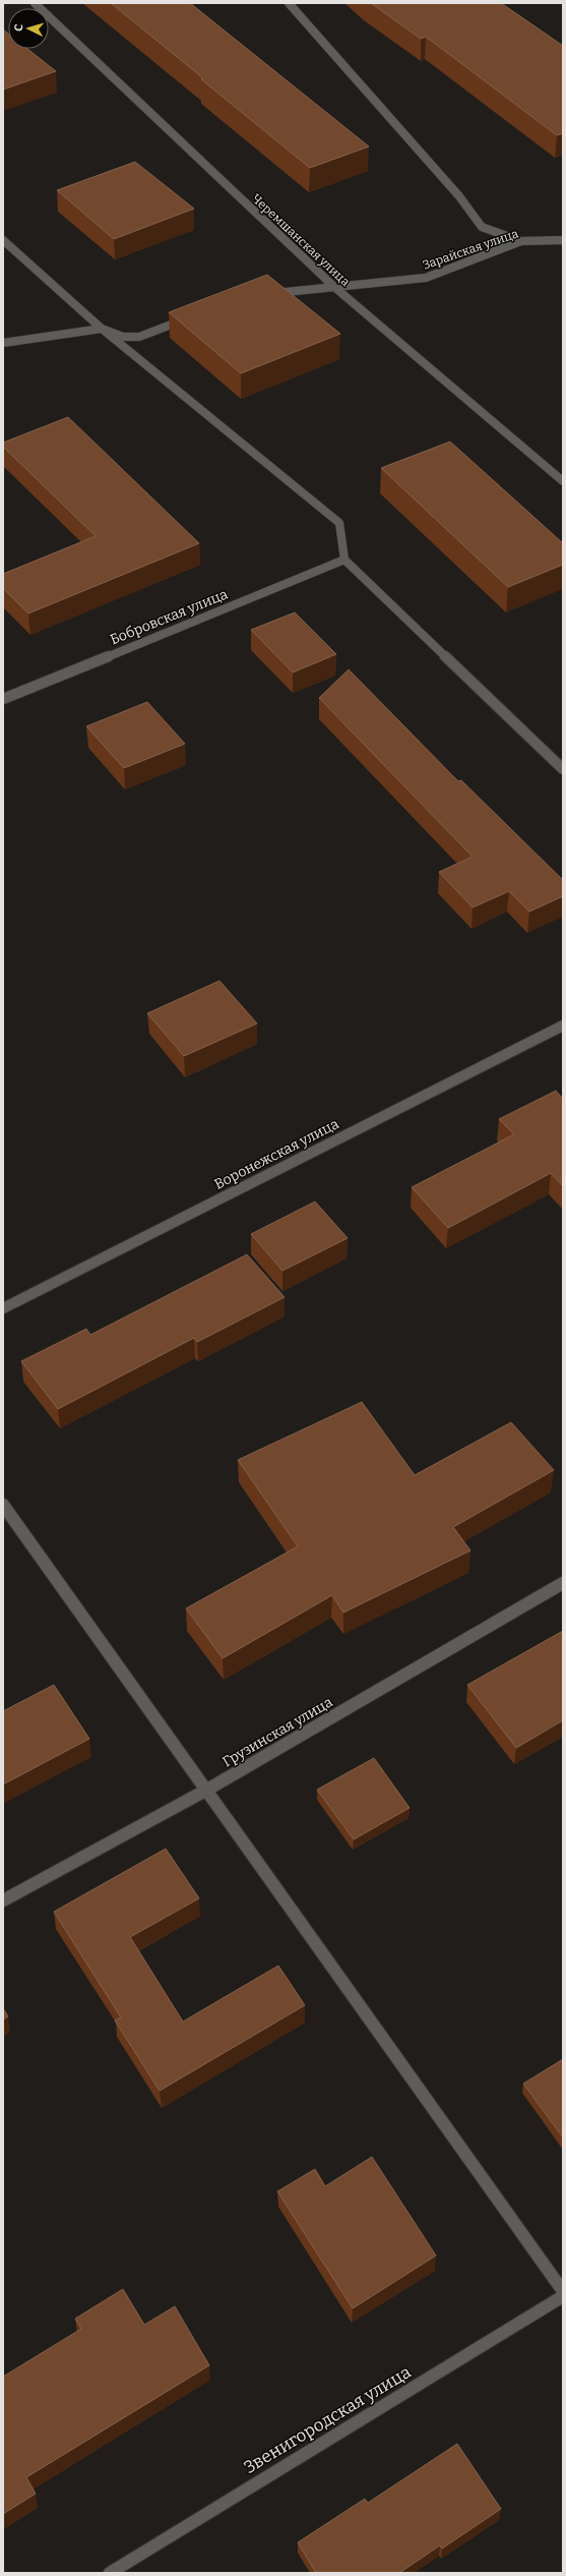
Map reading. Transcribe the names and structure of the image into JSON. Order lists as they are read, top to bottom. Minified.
{"streets":{"street":["Черемшанская улица","Зарайская улица","Бобровская улица","Воронежская улица","Грузинская улица","Звенигородская улица"]},"crossings":[["Черемшанская улица","Зарайская улица"]],"north":"left"}
